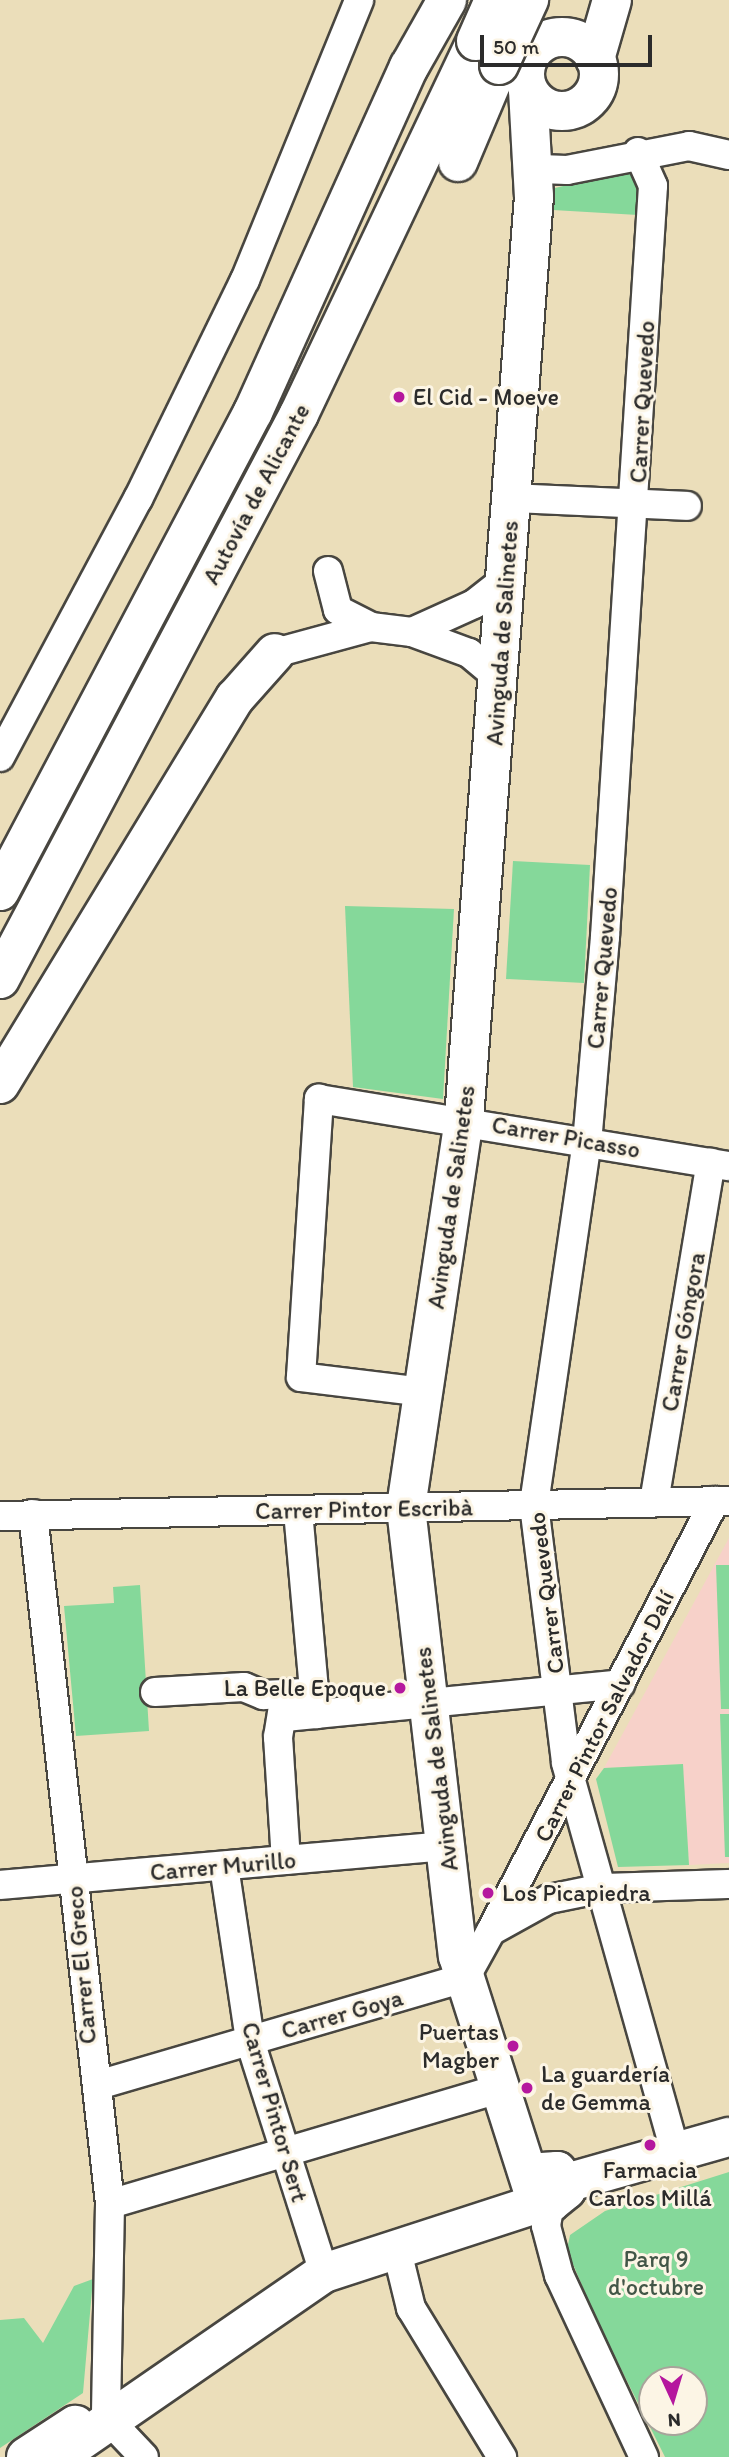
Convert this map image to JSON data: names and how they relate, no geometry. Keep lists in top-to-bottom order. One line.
{"streets":{"main road":["Autovía de Alicante","Avinguda de Salinetes"],"street":["Carrer Quevedo","Carrer Picasso","Carrer Góngora","Carrer Pintor Escribà","Carrer Pintor Salvador Dalí","Carrer Murillo","Carrer El Greco","Carrer Goya","Carrer Pintor Sert"]},"crossings":[["Carrer Quevedo","Carrer Picasso"],["Carrer Quevedo","Carrer Pintor Escribà"],["Carrer Quevedo","Carrer Pintor Salvador Dalí"],["Autovía de Alicante","Avinguda de Salinetes"],["Avinguda de Salinetes","Carrer Picasso"],["Avinguda de Salinetes","Carrer Pintor Escribà"],["Avinguda de Salinetes","Carrer Pintor Salvador Dalí"],["Avinguda de Salinetes","Carrer Murillo"],["Avinguda de Salinetes","Carrer Goya"],["Carrer Picasso","Carrer Góngora"],["Carrer Góngora","Carrer Pintor Escribà"],["Carrer Pintor Escribà","Carrer Pintor Salvador Dalí"],["Carrer Pintor Escribà","Carrer El Greco"],["Carrer Pintor Salvador Dalí","Carrer Goya"],["Carrer Murillo","Carrer El Greco"],["Carrer Murillo","Carrer Pintor Sert"],["Carrer El Greco","Carrer Goya"],["Carrer Goya","Carrer Pintor Sert"]],"parks":["Parq 9 d'octubre"],"places":["El Cid - Moeve","La Belle Epoque","Los Picapiedra","Puertas Magber","La guardería de Gemma","Farmacia Carlos Millá"],"scale_bar":"50 m","north":"bottom"}
